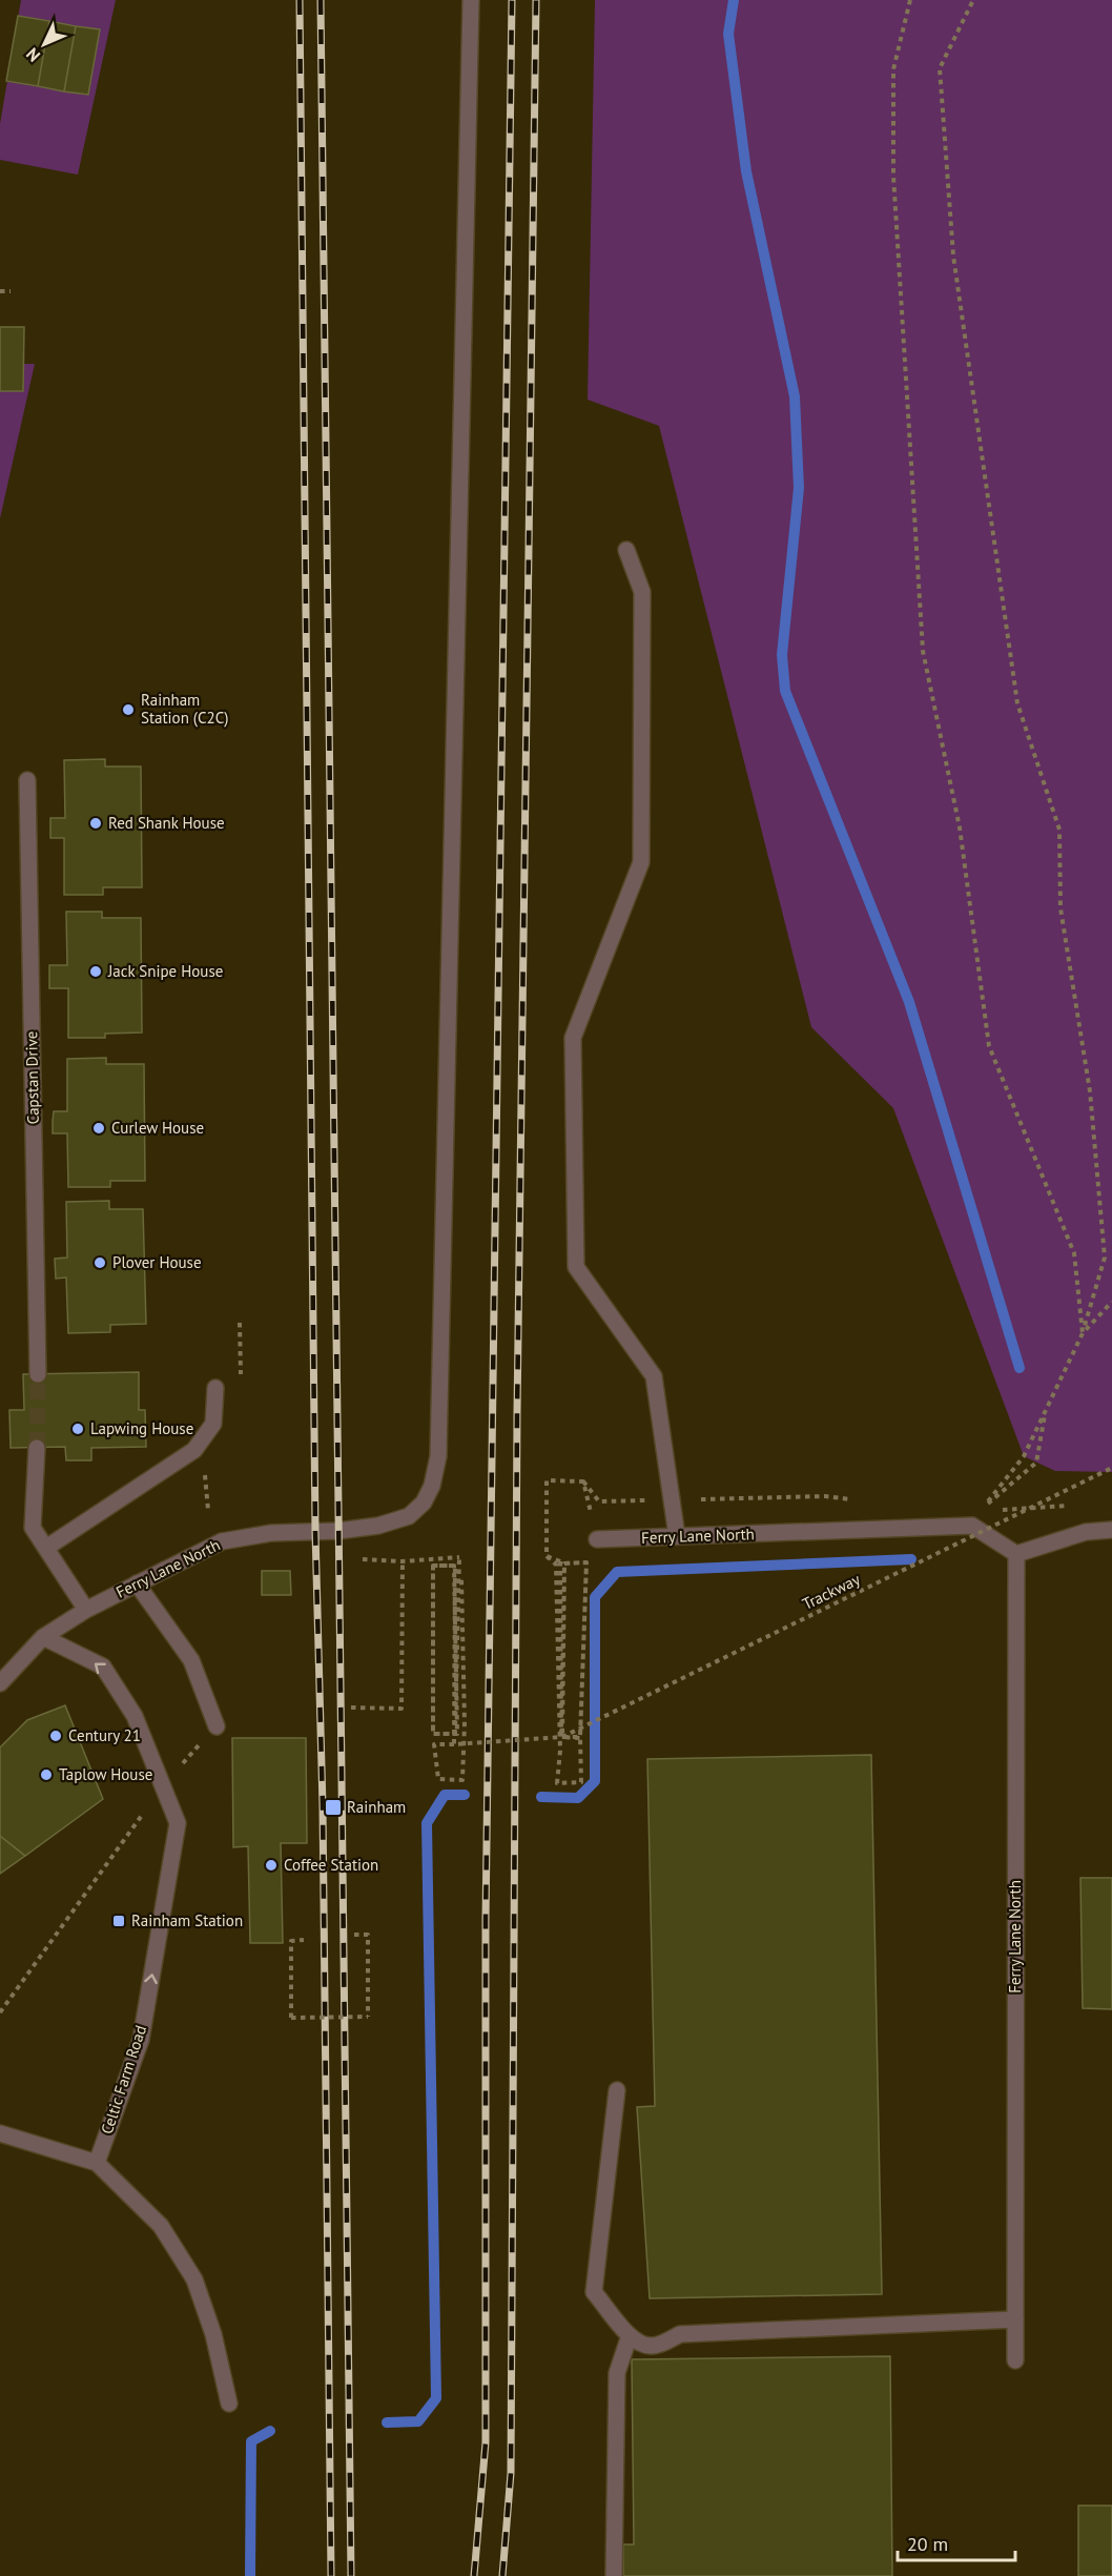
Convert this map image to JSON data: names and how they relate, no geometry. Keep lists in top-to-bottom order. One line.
{"streets":{"street":["Capstan Drive","Ferry Lane North","Celtic Farm Road"],"path":["Trackway"]},"crossings":[["Ferry Lane North","Celtic Farm Road"]],"one_way":["Celtic Farm Road"],"places":{"other":["Rainham Station (C2C)","Red Shank House","Jack Snipe House","Curlew House","Plover House","Lapwing House","Century 21","Taplow House","Coffee Station"],"transit":["Rainham","Rainham Station"]},"scale_bar":"20 m","north":"bottom left"}
